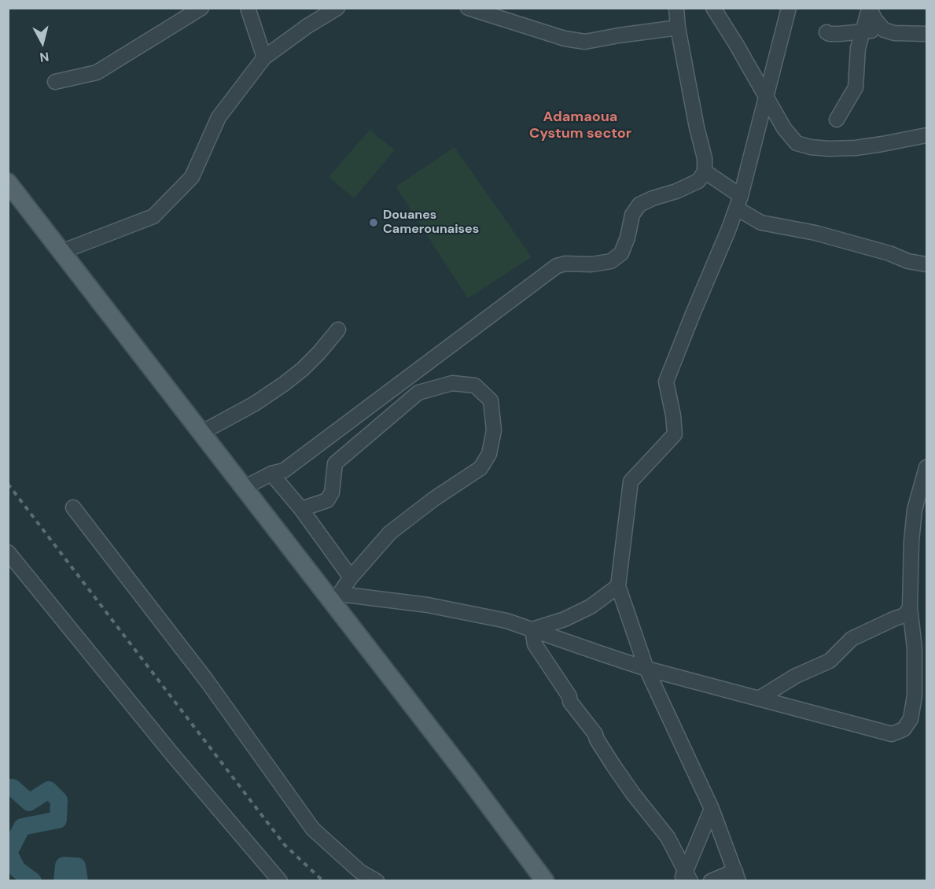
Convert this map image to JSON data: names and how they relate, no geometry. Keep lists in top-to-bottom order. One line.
{"districts":["Adamaoua Cystum sector"],"places":["Douanes Camerounaises"],"north":"bottom"}
